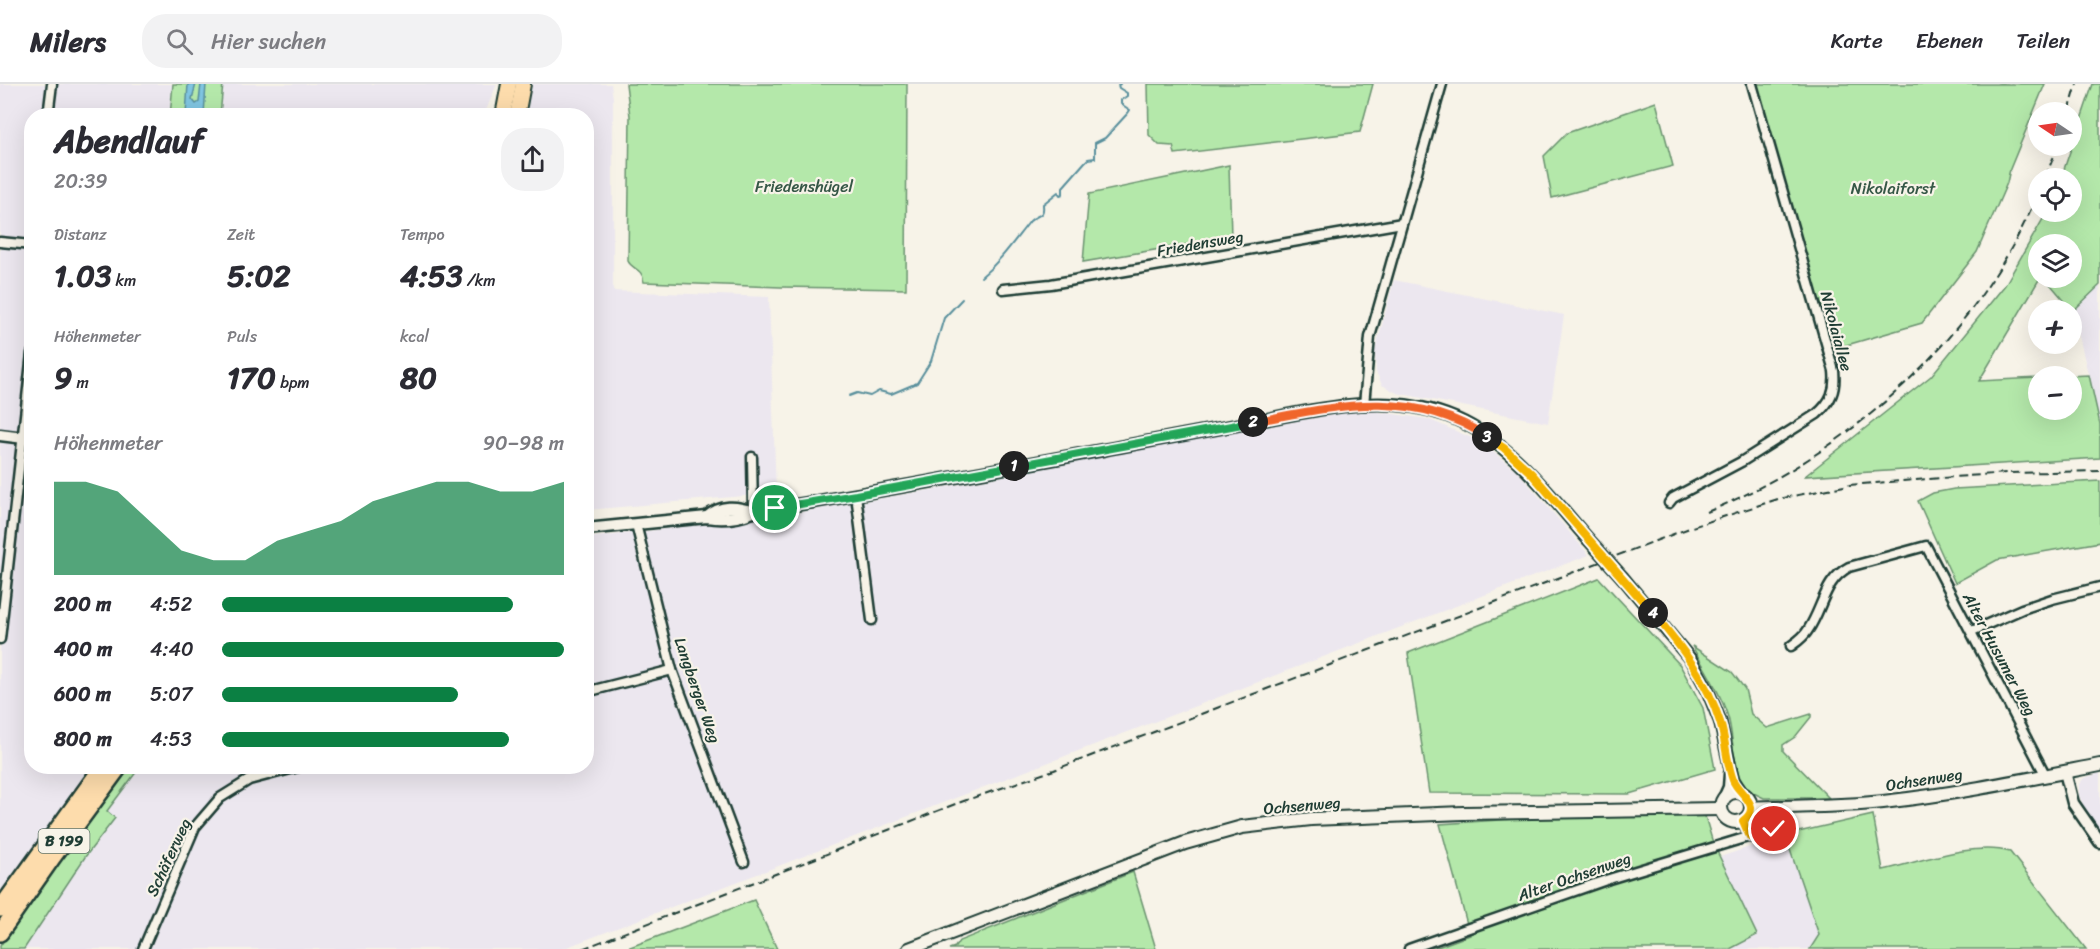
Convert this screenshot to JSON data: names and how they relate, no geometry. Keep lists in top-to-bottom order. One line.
{"streets":{"highway":["B 199"],"main road":["Ochsenweg"],"street":["Friedensweg","Nikolaiallee","Alter Husumer Weg","Langberger Weg","Schäferweg","Alter Ochsenweg"]},"crossings":[["Alter Husumer Weg","Ochsenweg"]],"parks":["Friedenshügel","Nikolaiforst"],"north":"left","page":{"header":"Milers","search":"Hier suchen","nav":["Karte","Ebenen","Teilen"],"map_buttons":["+","−"],"heading":["Abendlauf","20:39"],"stats":[["Distanz","1.03 km"],["Zeit","5:02"],["Tempo","4:53 /km"],["Höhenmeter","9 m"],["Puls","170 bpm"],["kcal","80"]],"pins":["2","3","1","4"],"chart":["Höhenmeter","90–98 m"],"list":[{"name":"200 m","note":"4:52"},{"name":"400 m","note":"4:40"},{"name":"600 m","note":"5:07"},{"name":"800 m","note":"4:53"}]}}
